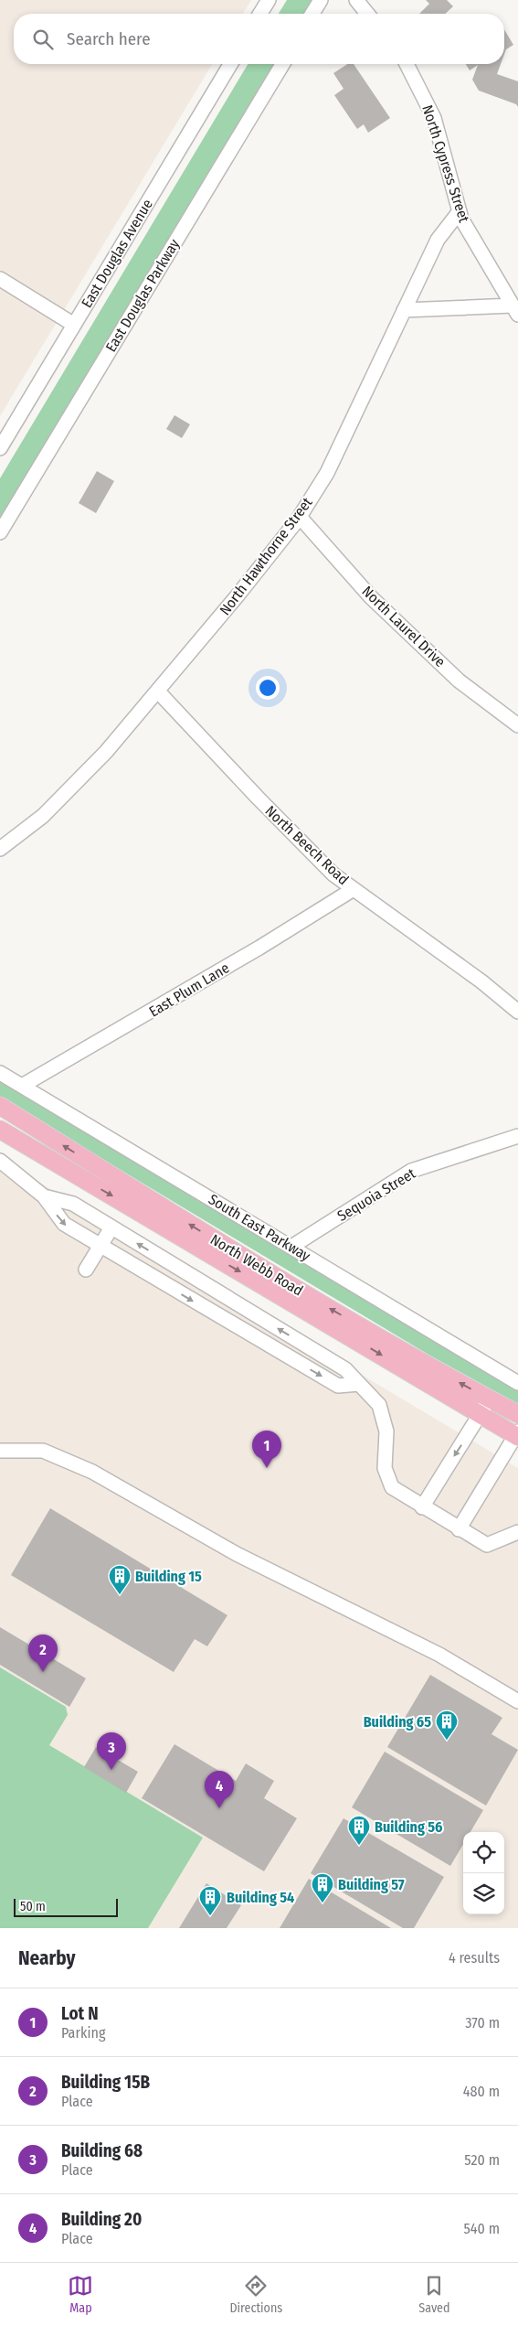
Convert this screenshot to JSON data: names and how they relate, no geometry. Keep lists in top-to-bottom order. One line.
{"streets":{"main road":["North Webb Road"],"street":["North Cypress Street","East Douglas Avenue","East Douglas Parkway","North Hawthorne Street","North Laurel Drive","North Beech Road","East Plum Lane","Sequoia Street","South East Parkway"]},"crossings":[["North Cypress Street","North Hawthorne Street"],["North Hawthorne Street","North Laurel Drive"],["North Hawthorne Street","North Beech Road"],["North Beech Road","East Plum Lane"],["East Plum Lane","South East Parkway"],["Sequoia Street","South East Parkway"]],"places":{"building":["Building 15","Building 65","Building 56","Building 57","Building 54"]},"scale_bar":"50 m","page":{"search":"Search here","pins":["1","2","3","4"],"scale":"50 m","heading":["Nearby","4 results"],"list":[{"mark":"1","name":"Lot N","note":"Parking","value":"370 m"},{"mark":"2","name":"Building 15B","note":"Place","value":"480 m"},{"mark":"3","name":"Building 68","note":"Place","value":"520 m"},{"mark":"4","name":"Building 20","note":"Place","value":"540 m"}],"nav":["Map","Directions","Saved"]}}
